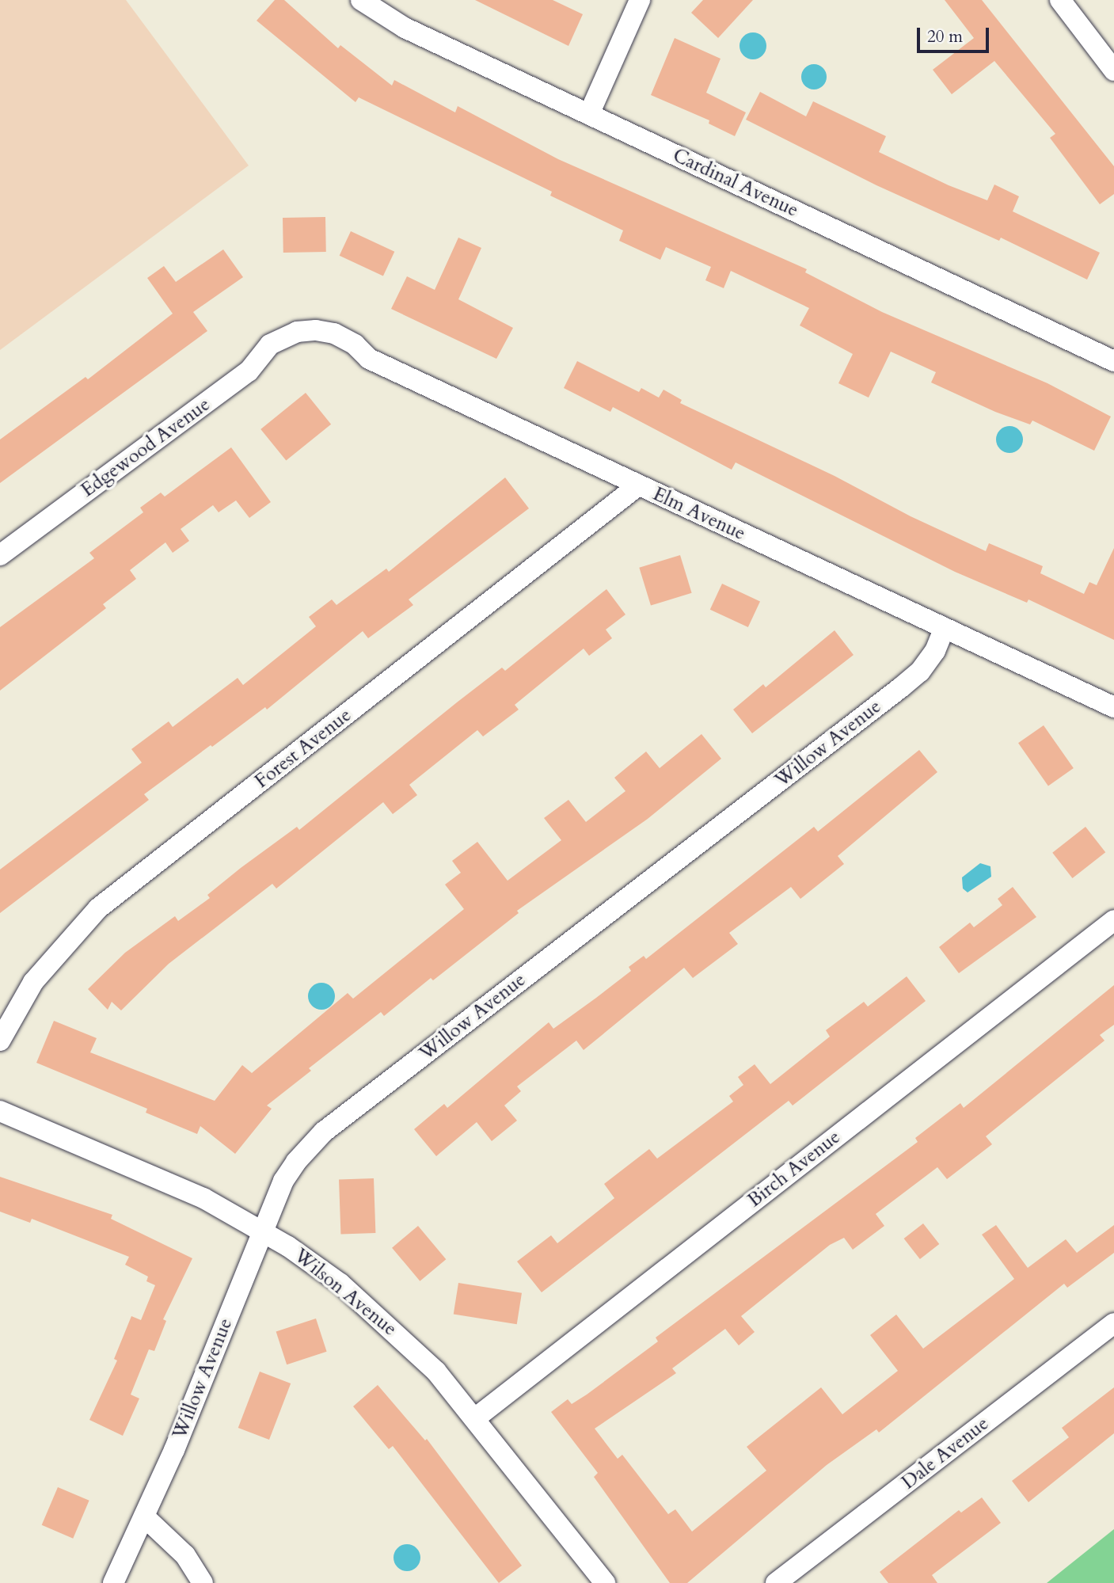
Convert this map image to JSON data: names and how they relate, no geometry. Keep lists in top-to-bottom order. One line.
{"streets":{"street":["Cardinal Avenue","Edgewood Avenue","Elm Avenue","Willow Avenue","Forest Avenue","Birch Avenue","Wilson Avenue","Dale Avenue"]},"crossings":[["Edgewood Avenue","Elm Avenue"],["Elm Avenue","Willow Avenue"],["Elm Avenue","Forest Avenue"],["Willow Avenue","Wilson Avenue"],["Birch Avenue","Wilson Avenue"]],"scale_bar":"20 m"}
